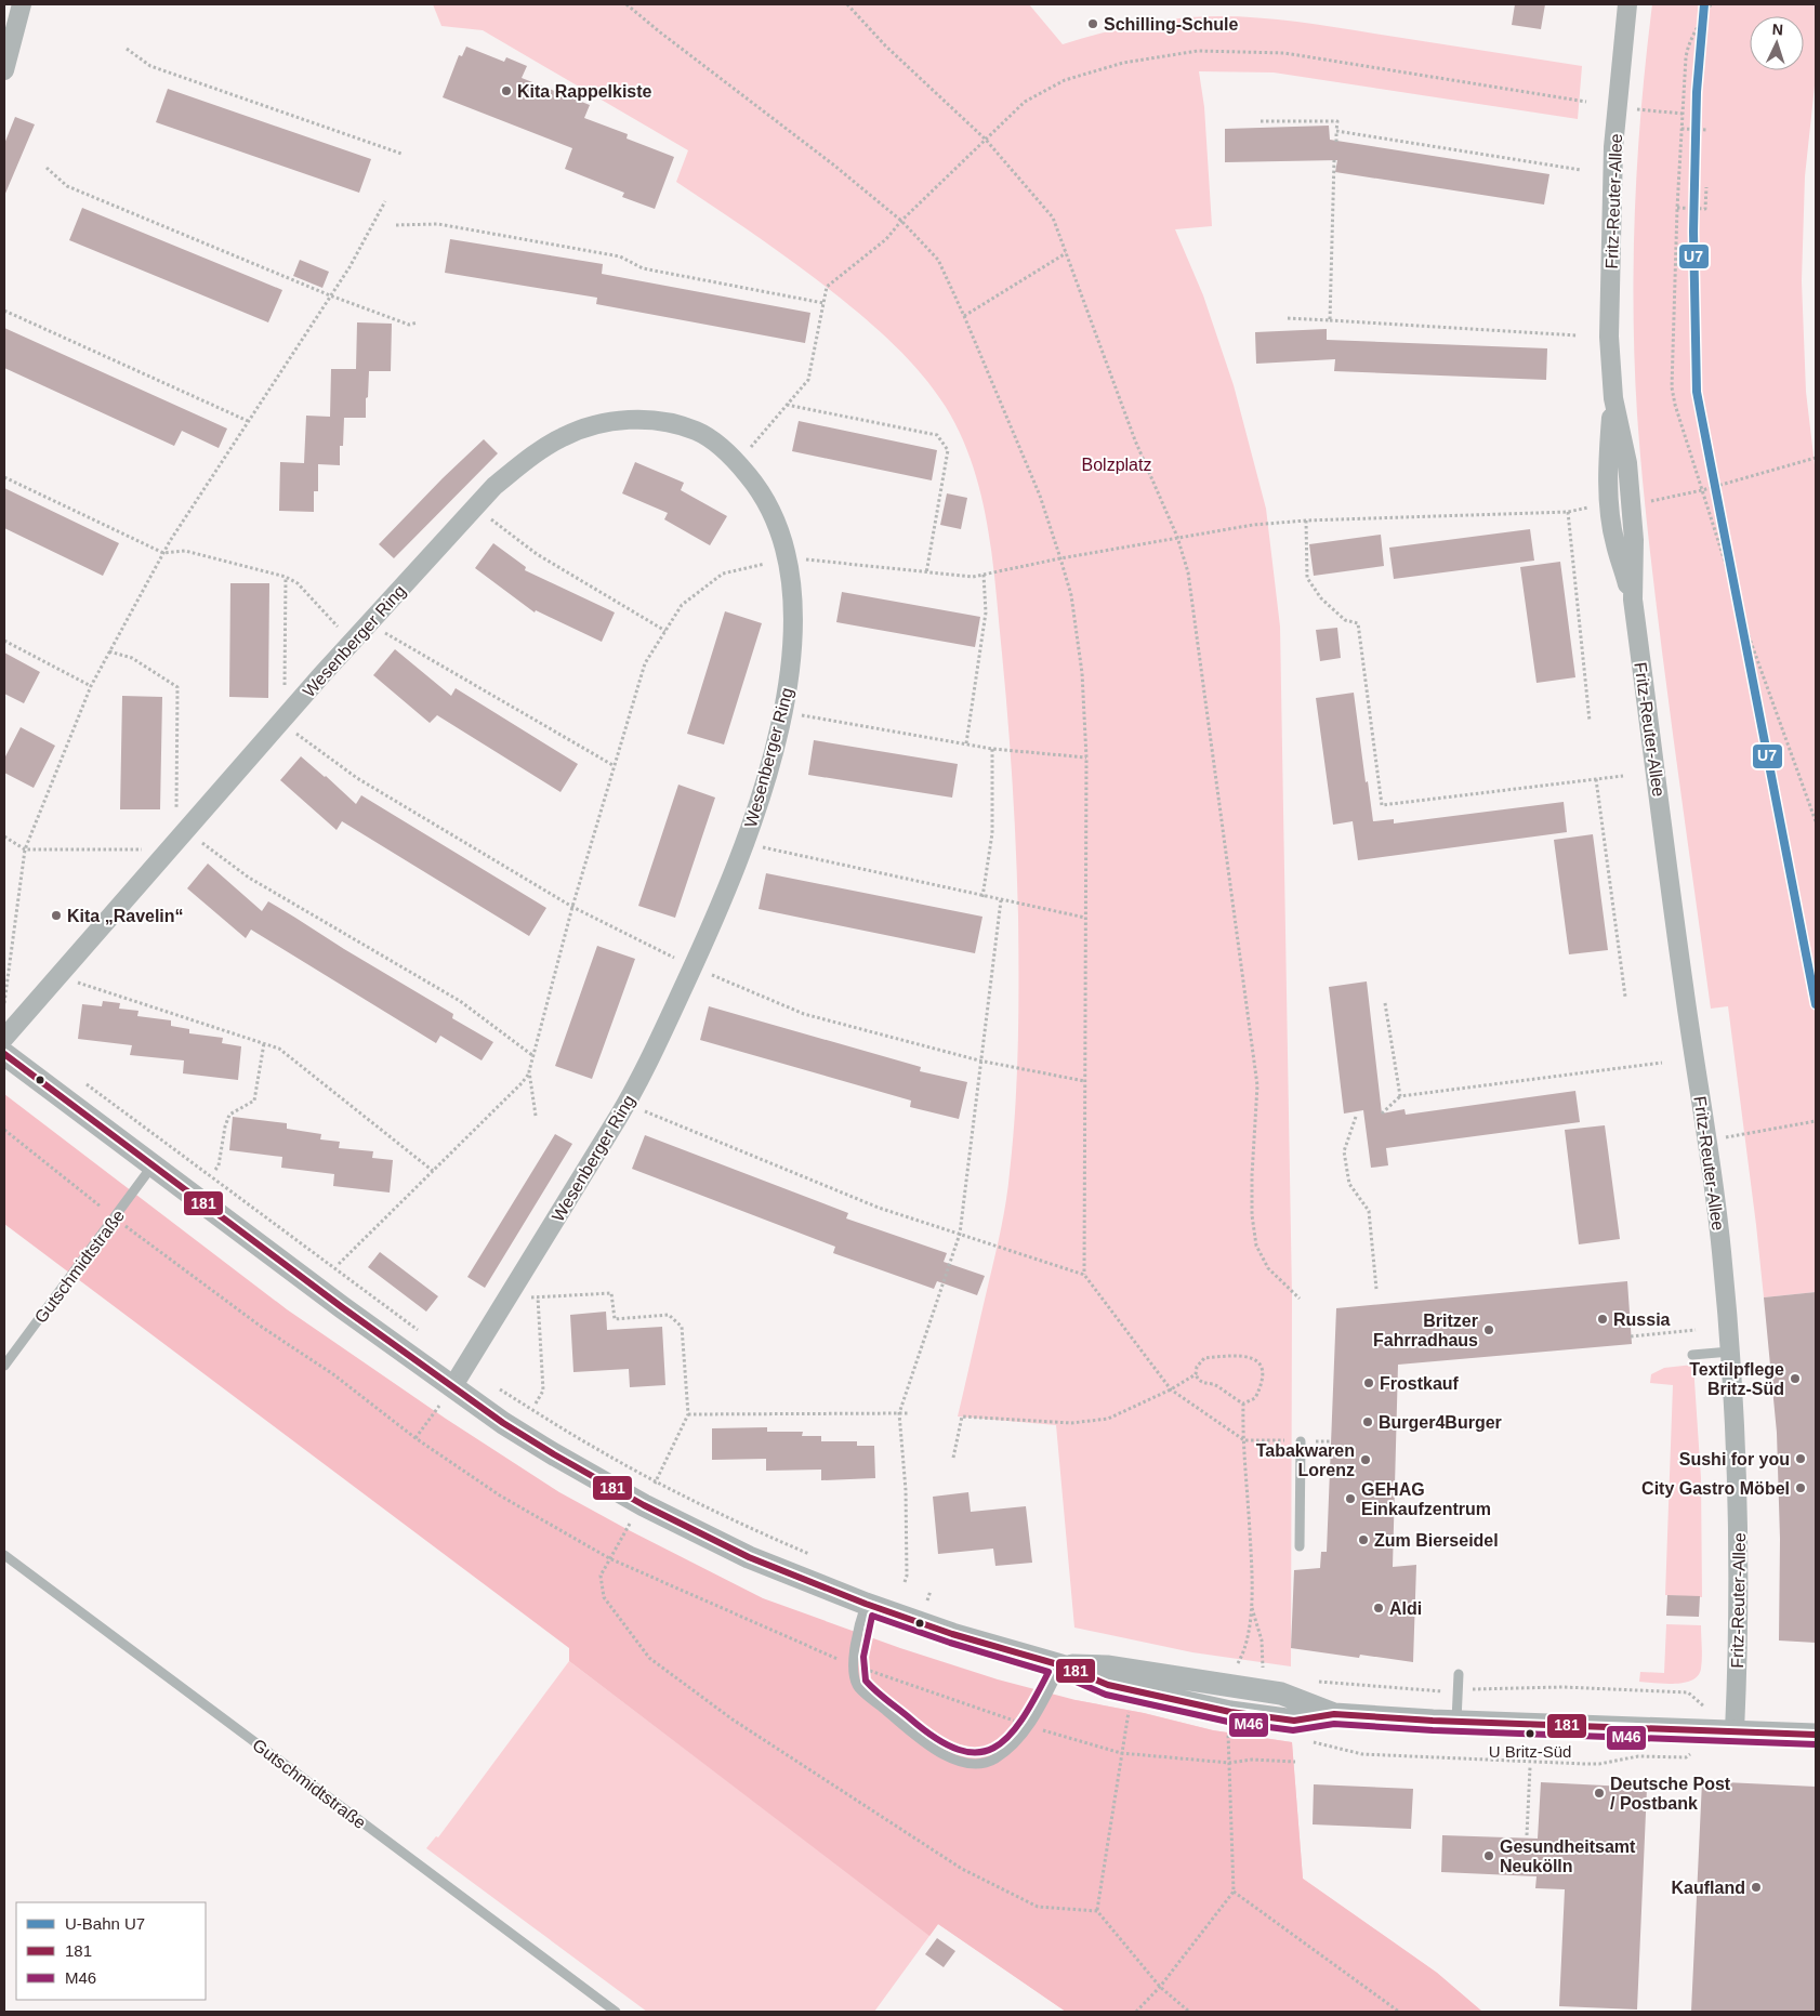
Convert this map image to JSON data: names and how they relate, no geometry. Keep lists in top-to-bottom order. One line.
{"streets":{"street":["Fritz-Reuter-Allee","Wesenberger Ring"],"lane":["Gutschmidtstraße"]},"parks":["Bolzplatz"],"places":["Schilling-Schule","Kita Rappelkiste","Kita „Ravelin“","Russia","Britzer Fahrradhaus","Textilpflege Britz-Süd","Frostkauf","Burger4Burger","Sushi for you","Tabakwaren Lorenz","City Gastro Möbel","GEHAG Einkaufzentrum","Zum Bierseidel","Aldi","U Britz-Süd","Deutsche Post / Postbank","Gesundheitsamt Neukölln","Kaufland"],"lines":["metro line U7","transit line 181","transit line M46"],"legend":["U-Bahn U7","181","M46"],"north":"top"}
